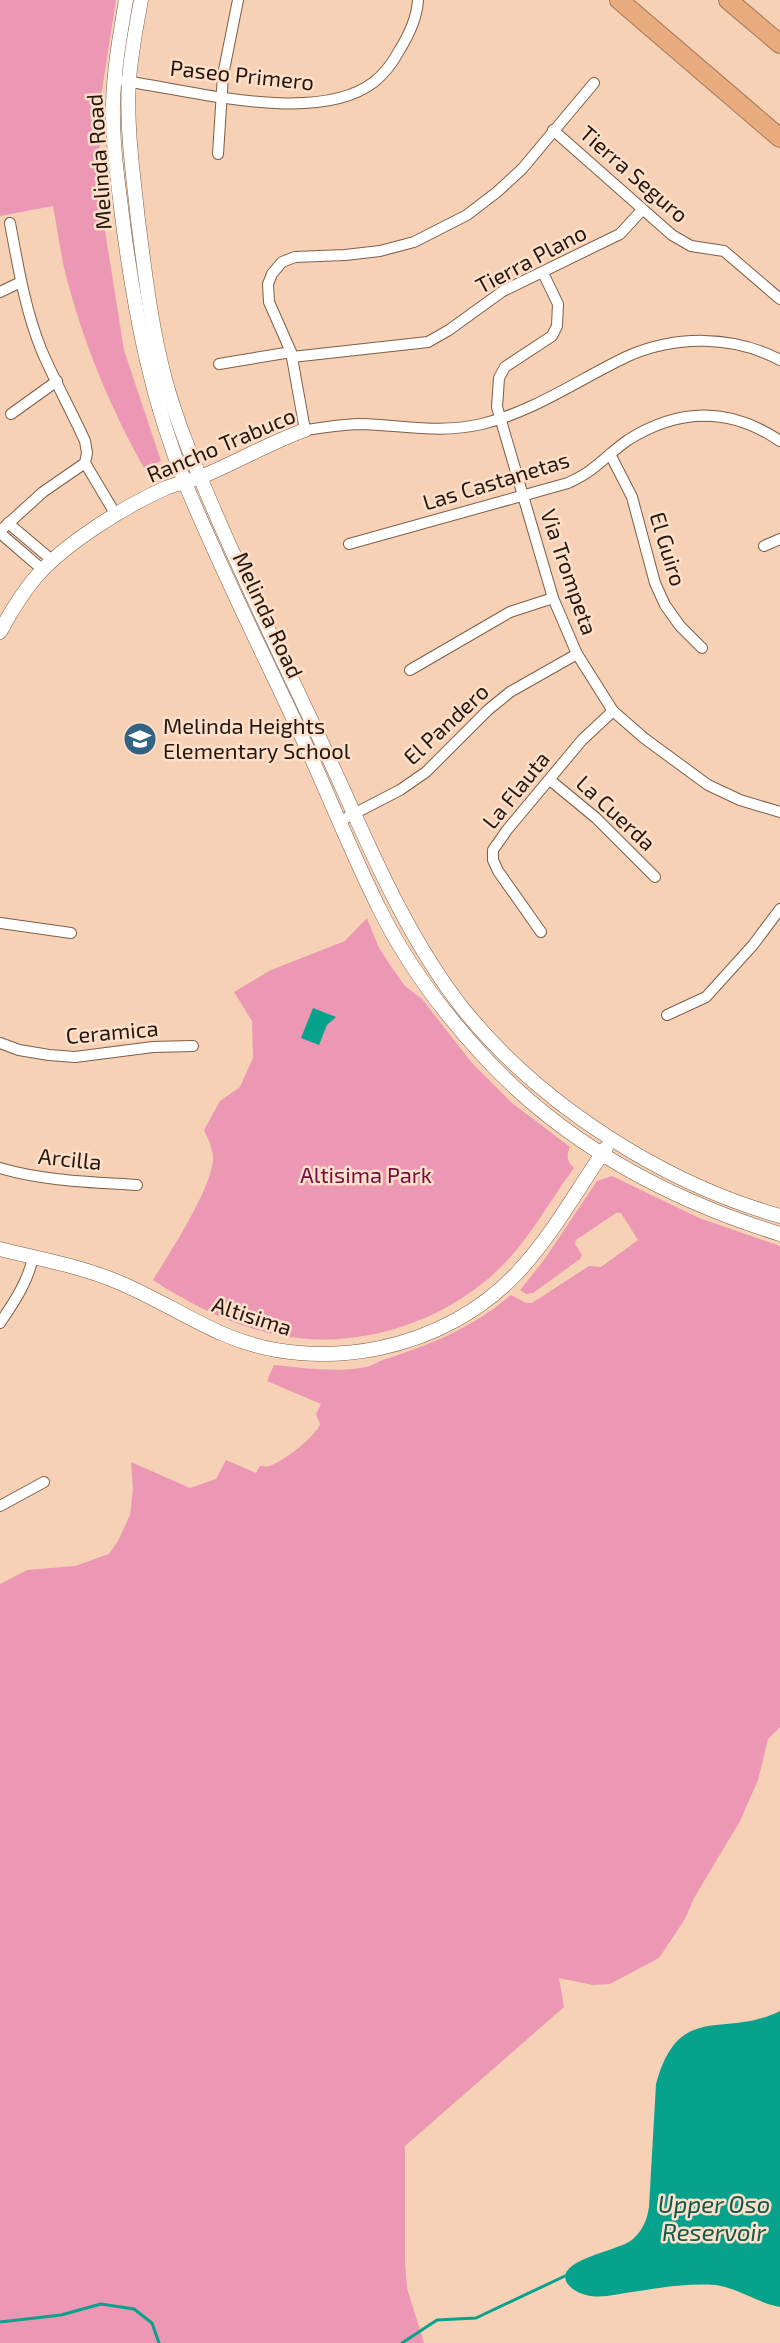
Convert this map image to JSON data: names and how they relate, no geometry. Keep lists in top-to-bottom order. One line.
{"streets":{"main road":["Melinda Road","Rancho Trabuco","Altisima"],"street":["Paseo Primero","Tierra Seguro","Tierra Plano","Las Castanetas","El Guiro","Via Trompeta","El Pandero","La Flauta","La Cuerda","Ceramica","Arcilla"]},"crossings":[["Paseo Primero","Melinda Road"],["Melinda Road","Rancho Trabuco"],["Melinda Road","El Pandero"],["Melinda Road","Altisima"],["Tierra Seguro","Tierra Plano"],["Tierra Plano","Via Trompeta"],["Rancho Trabuco","Via Trompeta"],["Las Castanetas","El Guiro"],["Las Castanetas","Via Trompeta"],["Via Trompeta","El Pandero"],["Via Trompeta","La Flauta"],["La Flauta","La Cuerda"]],"water":["Upper Oso Reservoir"],"parks":["Altisima Park"],"places":{"school or university":["Melinda Heights Elementary School"]}}
